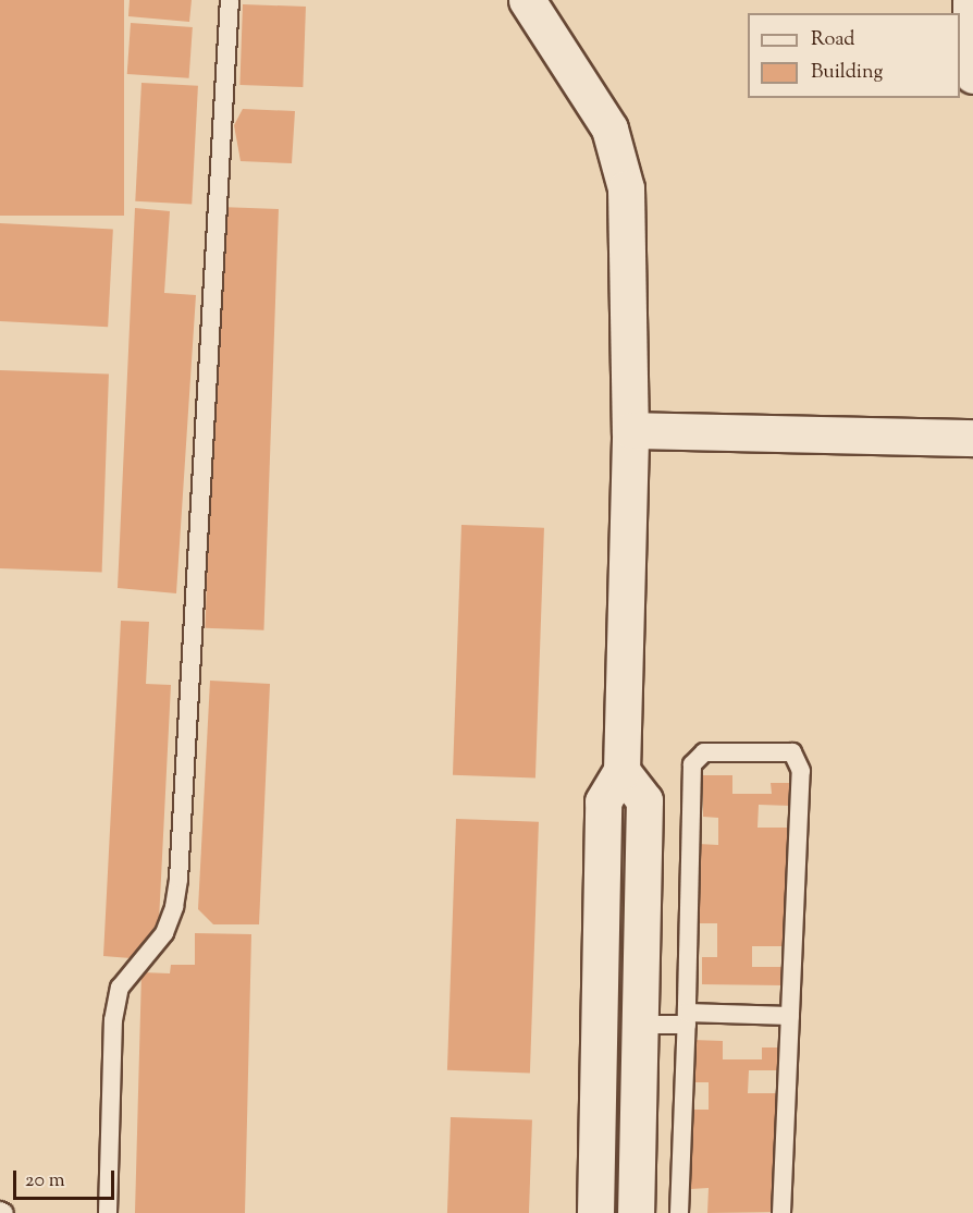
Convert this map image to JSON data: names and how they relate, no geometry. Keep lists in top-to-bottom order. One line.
{"legend":["Road","Building"],"scale_bar":"20 m"}
